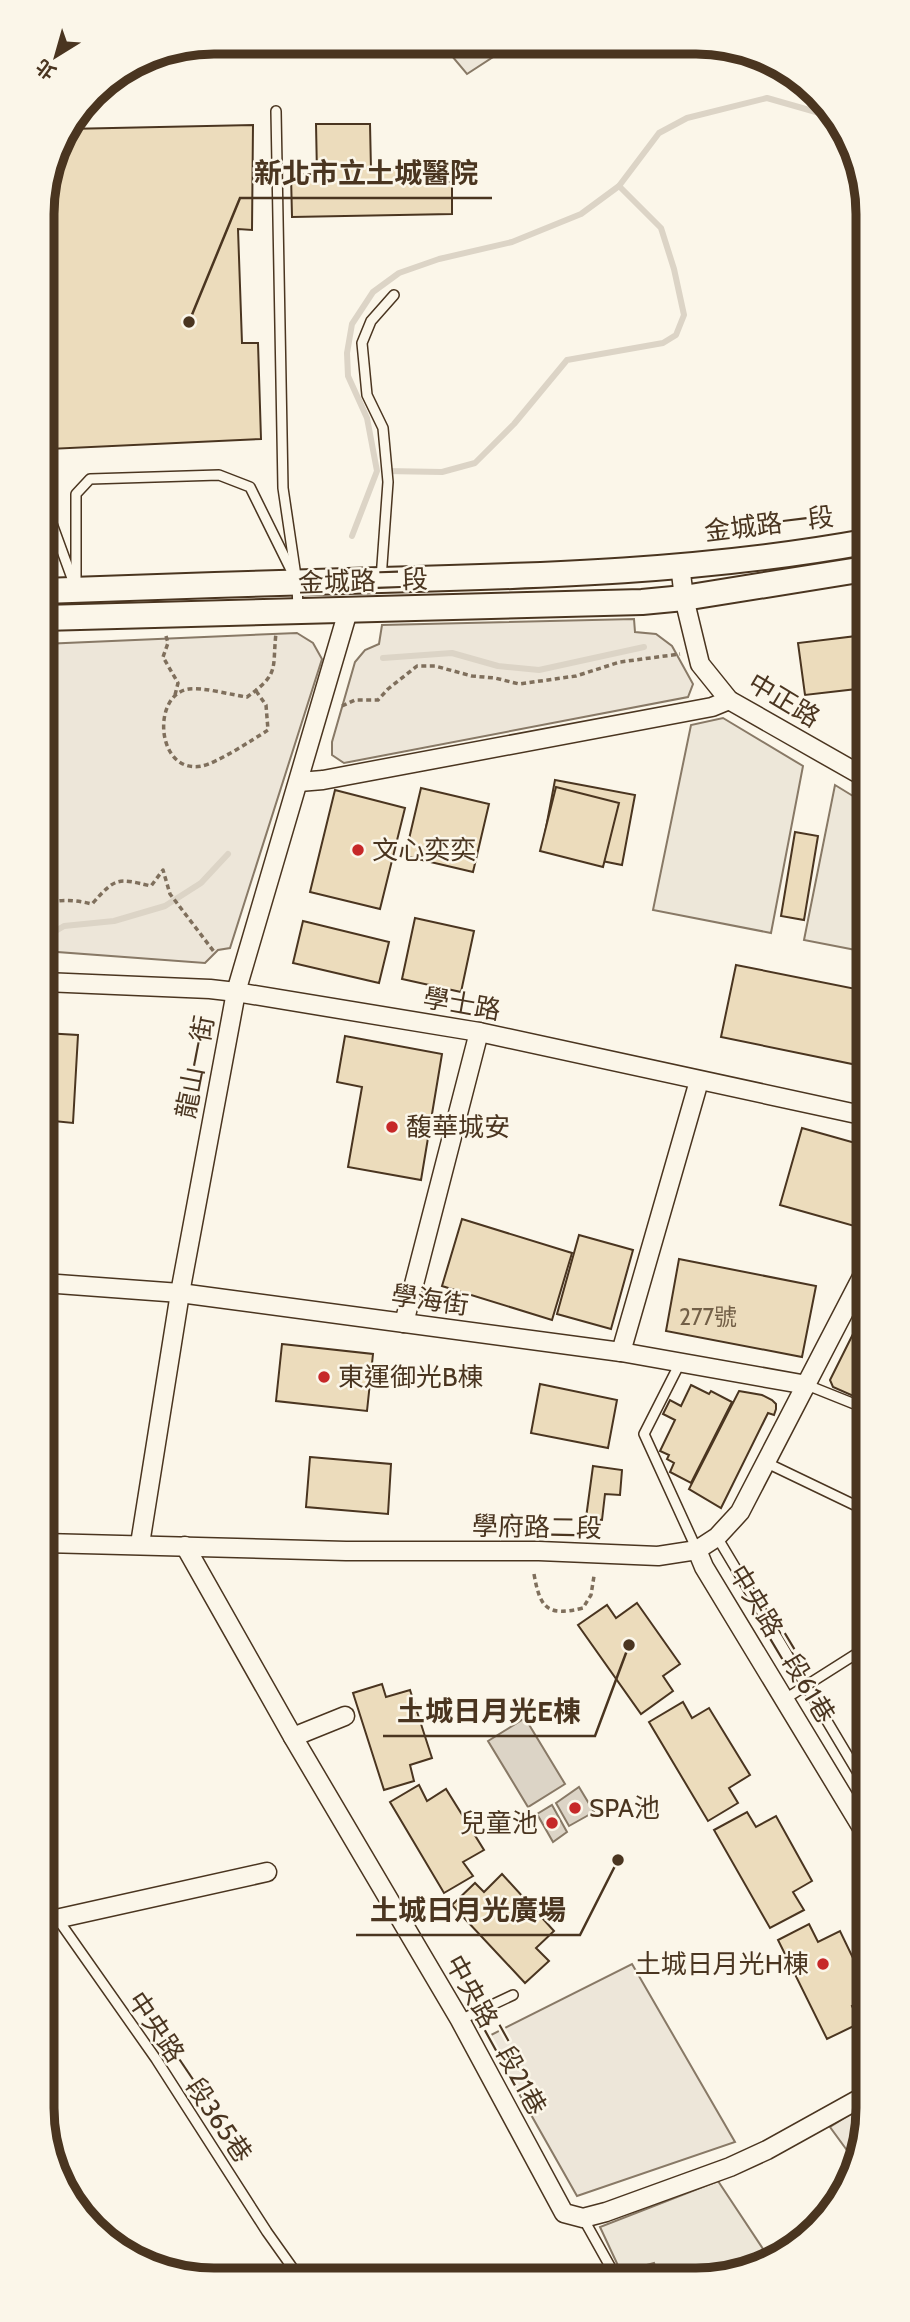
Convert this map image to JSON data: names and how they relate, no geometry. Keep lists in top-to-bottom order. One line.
{"streets":{"main road":["金城路一段","金城路二段"],"street":["中正路","學士路","龍山一街","學海街","學府路二段","中央路二段61巷","中央路二段21巷"],"lane":["中央路一段365巷"]},"crossings":[["金城路一段","金城路二段"],["金城路一段","中正路"],["金城路二段","中正路"],["金城路二段","龍山一街"],["學士路","龍山一街"],["龍山一街","學海街"],["龍山一街","學府路二段"],["學海街","學府路二段"],["學府路二段","中央路二段61巷"],["學府路二段","中央路二段21巷"]],"places":["新北市立土城醫院","文心奕奕","馥華城安","東運御光B棟","土城日月光E棟","SPA池","兒童池","土城日月光廣場","土城日月光H棟"],"house_numbers":["277號"],"north":"bottom left"}
